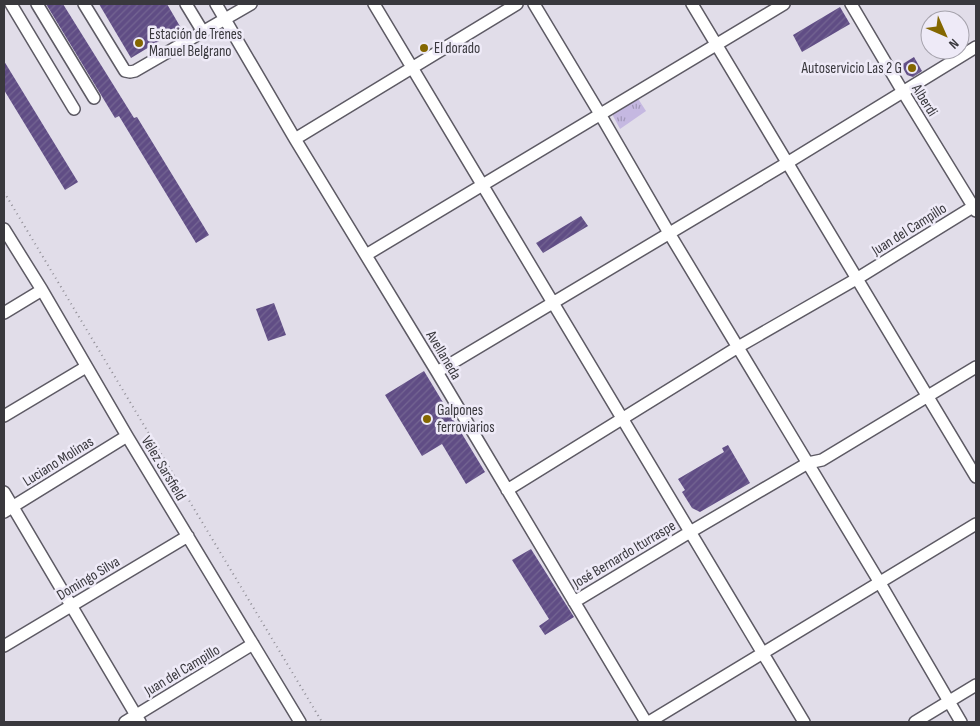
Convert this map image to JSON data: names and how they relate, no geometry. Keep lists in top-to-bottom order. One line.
{"streets":{"street":["Alberdi","Juan del Campillo","Avellaneda","Luciano Molinas","Vélez Sarsfield","José Bernardo Iturraspe","Domingo Silva"]},"crossings":[["Alberdi","Juan del Campillo"],["Juan del Campillo","Avellaneda"],["Juan del Campillo","Vélez Sarsfield"],["Avellaneda","José Bernardo Iturraspe"],["Luciano Molinas","Vélez Sarsfield"],["Vélez Sarsfield","Domingo Silva"]],"places":["Estación de Trenes Manuel Belgrano","El dorado","Autoservicio Las 2 G","Galpones ferroviarios"],"north":"bottom right"}
